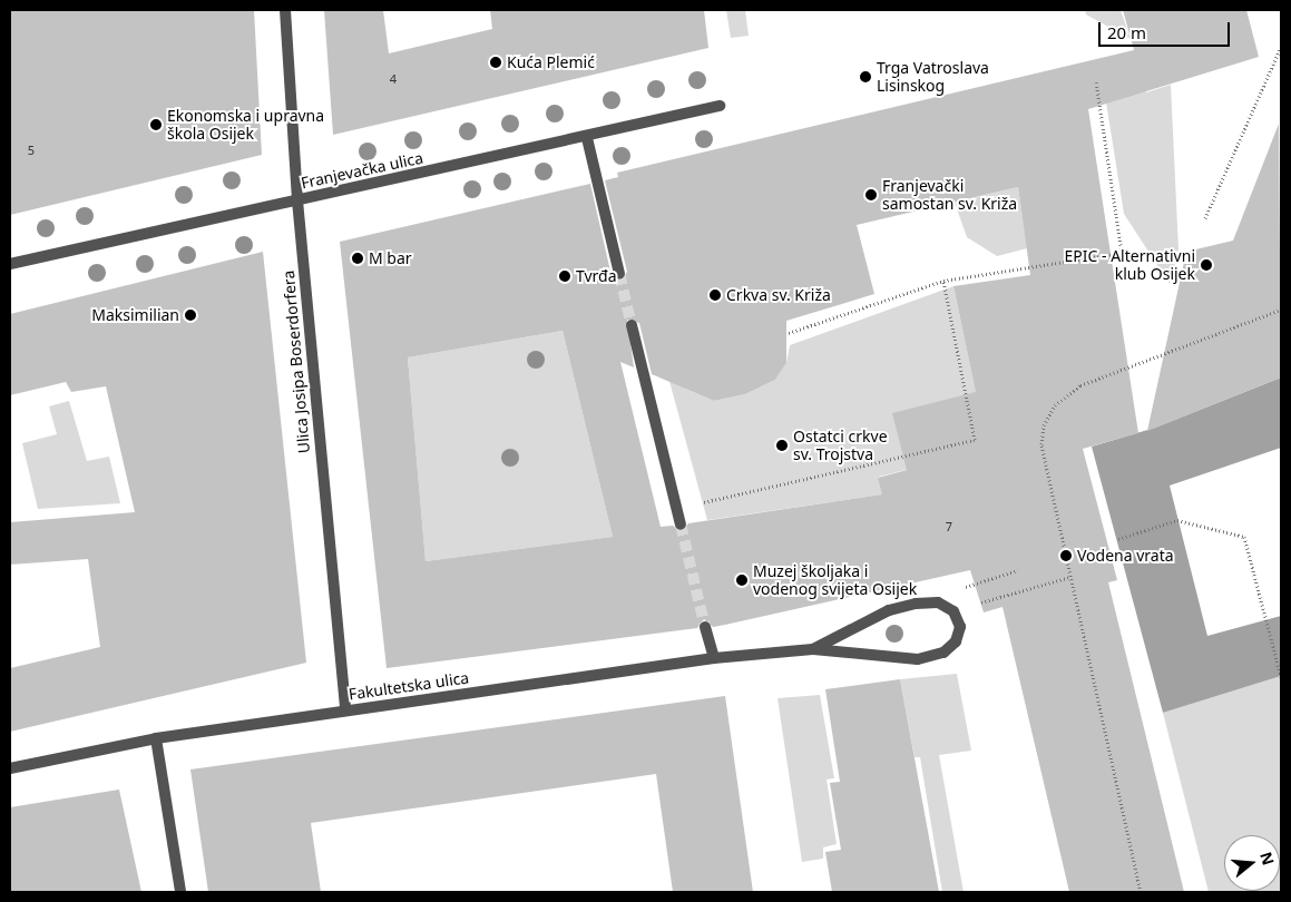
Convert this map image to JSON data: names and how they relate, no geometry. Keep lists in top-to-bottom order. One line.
{"streets":{"street":["Franjevačka ulica","Ulica Josipa Boserdorfera","Fakultetska ulica"]},"crossings":[["Franjevačka ulica","Ulica Josipa Boserdorfera"],["Ulica Josipa Boserdorfera","Fakultetska ulica"]],"places":["Kuća Plemić","Trga Vatroslava Lisinskog","Ekonomska i upravna škola Osijek","Franjevački samostan sv. Križa","M bar","EPIC - Alternativni klub Osijek","Tvrđa","Crkva sv. Križa","Maksimilian","Ostatci crkve sv. Trojstva","Vodena vrata","Muzej školjaka i vodenog svijeta Osijek"],"house_numbers":["4","5","7"],"scale_bar":"20 m","north":"right"}
